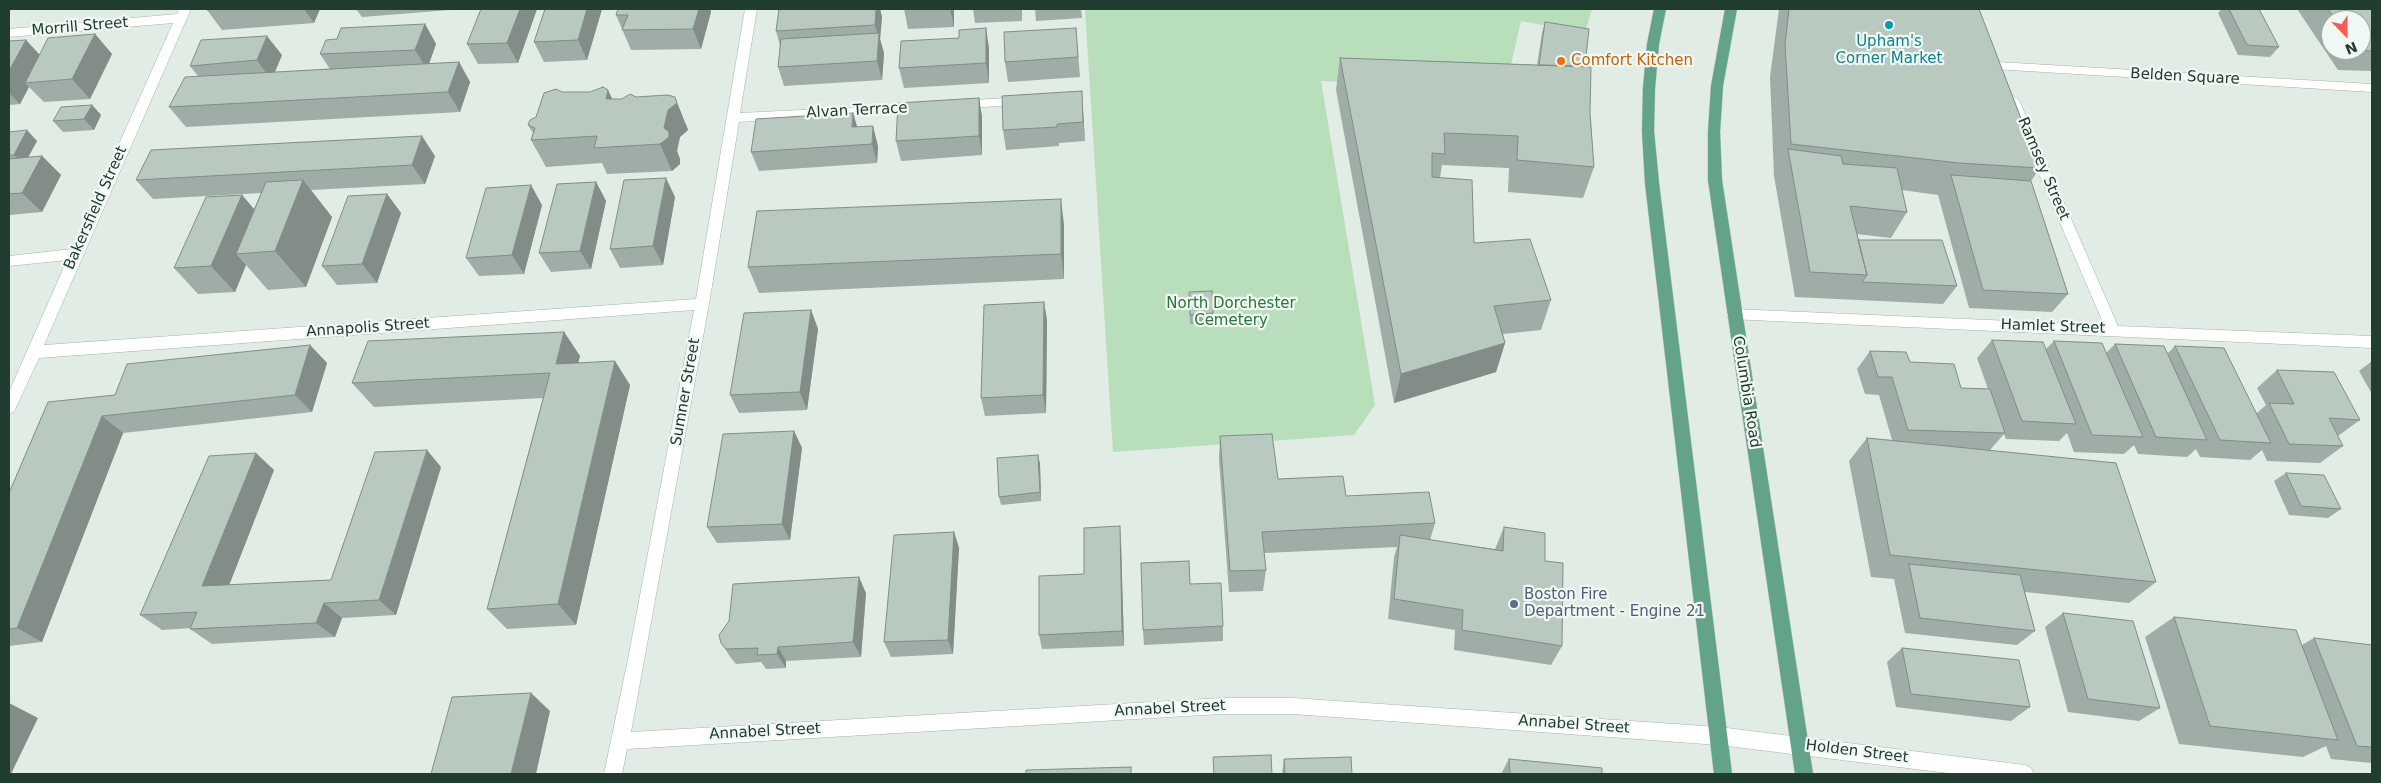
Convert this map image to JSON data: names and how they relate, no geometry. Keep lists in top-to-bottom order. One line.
{"streets":{"main road":["Columbia Road"],"street":["Morrill Street","Belden Square","Alvan Terrace","Ramsey Street","Bakersfield Street","Hamlet Street","Annapolis Street","Sumner Street","Annabel Street","Holden Street"]},"crossings":[["Morrill Street","Bakersfield Street"],["Belden Square","Ramsey Street"],["Alvan Terrace","Sumner Street"],["Ramsey Street","Hamlet Street"],["Bakersfield Street","Annapolis Street"],["Hamlet Street","Columbia Road"],["Annapolis Street","Sumner Street"],["Sumner Street","Annabel Street"],["Columbia Road","Holden Street"],["Annabel Street","Holden Street"]],"parks":["North Dorchester Cemetery"],"places":["Upham's Corner Market","Comfort Kitchen","Boston Fire Department - Engine 21"],"north":"bottom"}
